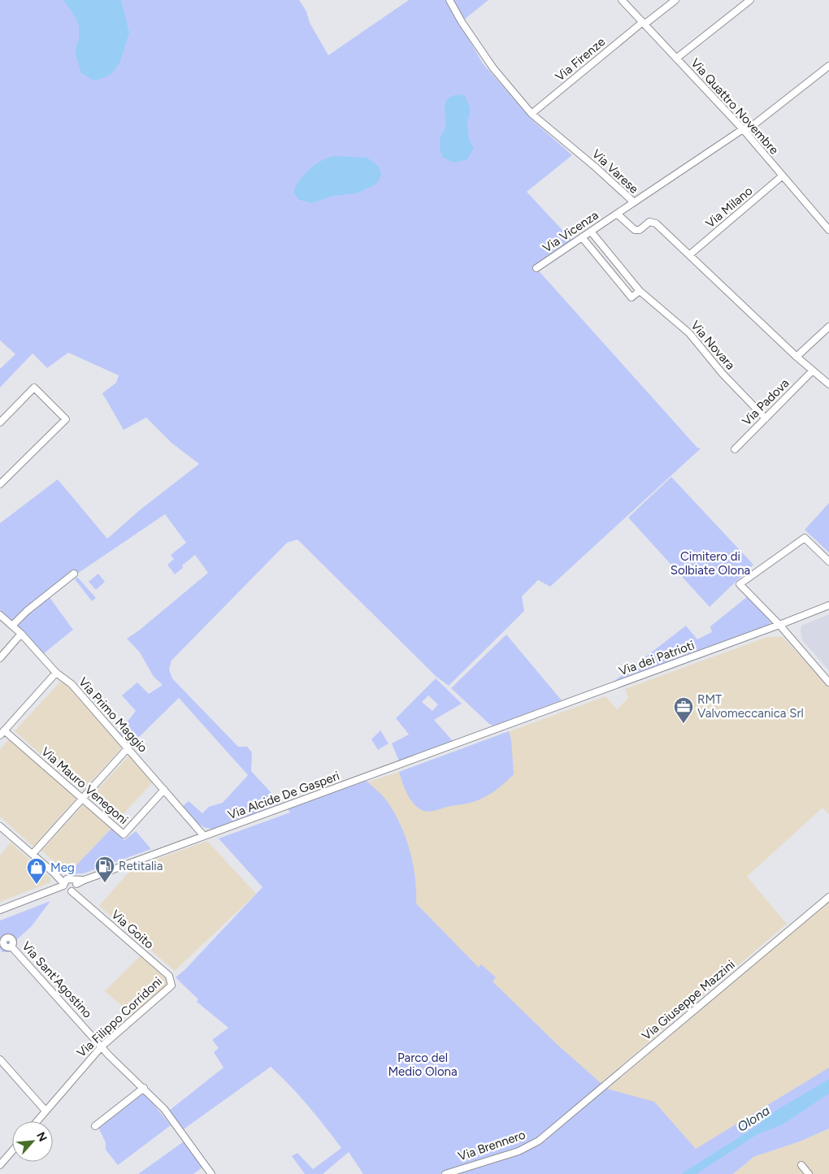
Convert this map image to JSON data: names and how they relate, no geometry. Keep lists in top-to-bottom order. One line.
{"streets":{"street":["Via Firenze","Via Quattro Novembre","Via Varese","Via Milano","Via Vicenza","Via Novara","Via Padova","Via dei Patrioti","Via Primo Maggio","Via Mauro Venegoni","Via Alcide De Gasperi","Via Goito","Via Sant'Agostino","Via Giuseppe Mazzini","Via Filippo Corridoni","Via Brennero"]},"crossings":[["Via Firenze","Via Quattro Novembre"],["Via Firenze","Via Varese"],["Via Quattro Novembre","Via Milano"],["Via Varese","Via Vicenza"],["Via Vicenza","Via Novara"],["Via Novara","Via Padova"],["Via dei Patrioti","Via Alcide De Gasperi"],["Via Primo Maggio","Via Mauro Venegoni"],["Via Primo Maggio","Via Alcide De Gasperi"],["Via Alcide De Gasperi","Via Goito"],["Via Goito","Via Filippo Corridoni"],["Via Sant'Agostino","Via Filippo Corridoni"],["Via Giuseppe Mazzini","Via Brennero"]],"water":["Olona"],"parks":["Cimitero di Solbiate Olona","Parco del Medio Olona"],"places":{"office":["RMT Valvomeccanica Srl"],"fuel station":["Retitalia"],"shop":["Meg"]},"north":"top right"}
